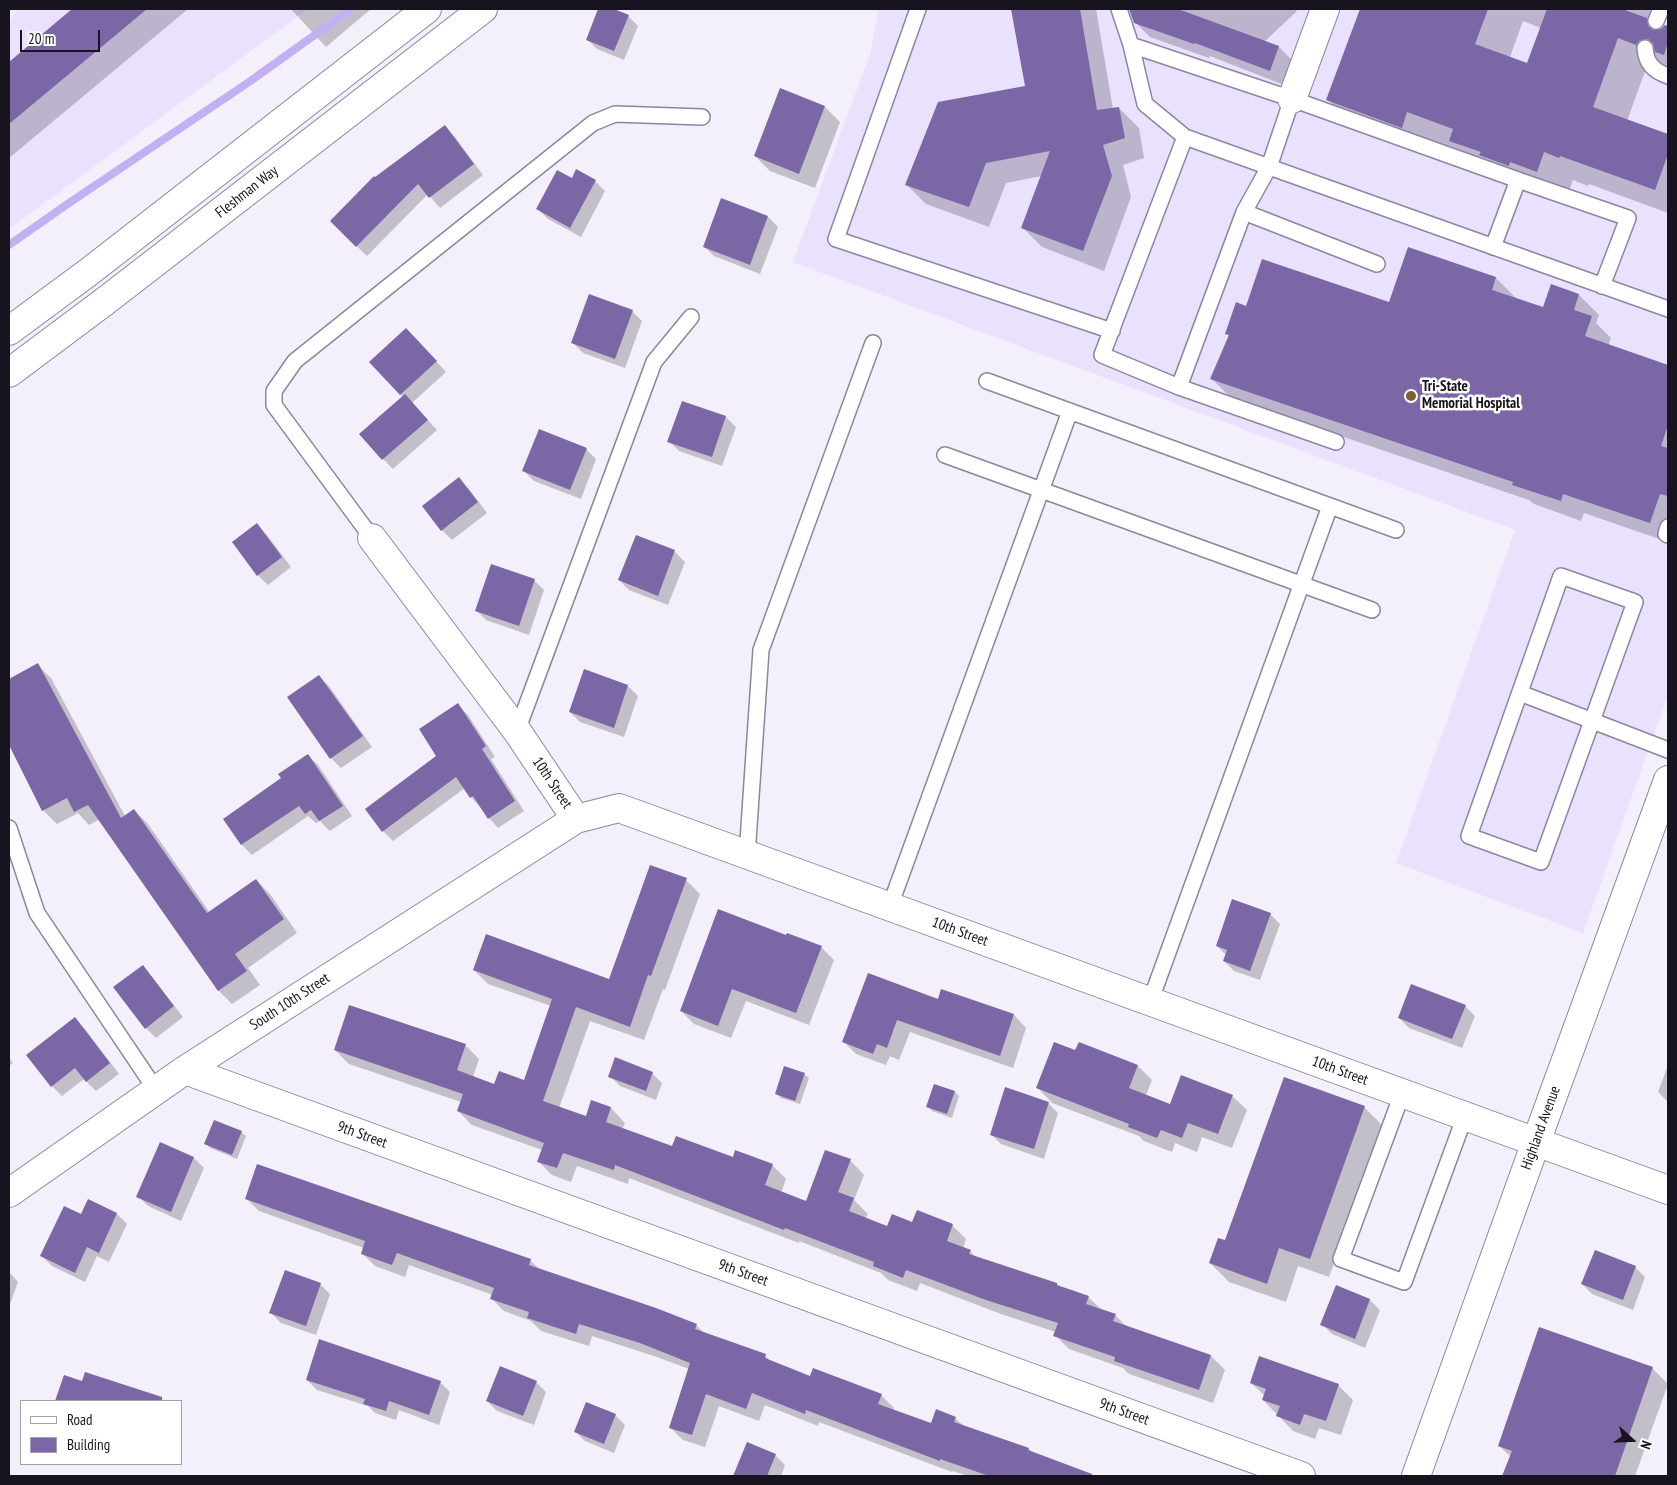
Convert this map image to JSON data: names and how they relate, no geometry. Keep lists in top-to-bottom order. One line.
{"streets":{"street":["Fleshman Way","10th Street","South 10th Street","Highland Avenue","9th Street"]},"crossings":[["10th Street","South 10th Street"],["10th Street","Highland Avenue"],["South 10th Street","9th Street"]],"places":["Tri-State Memorial Hospital"],"legend":["Road","Building"],"scale_bar":"20 m","north":"right"}
